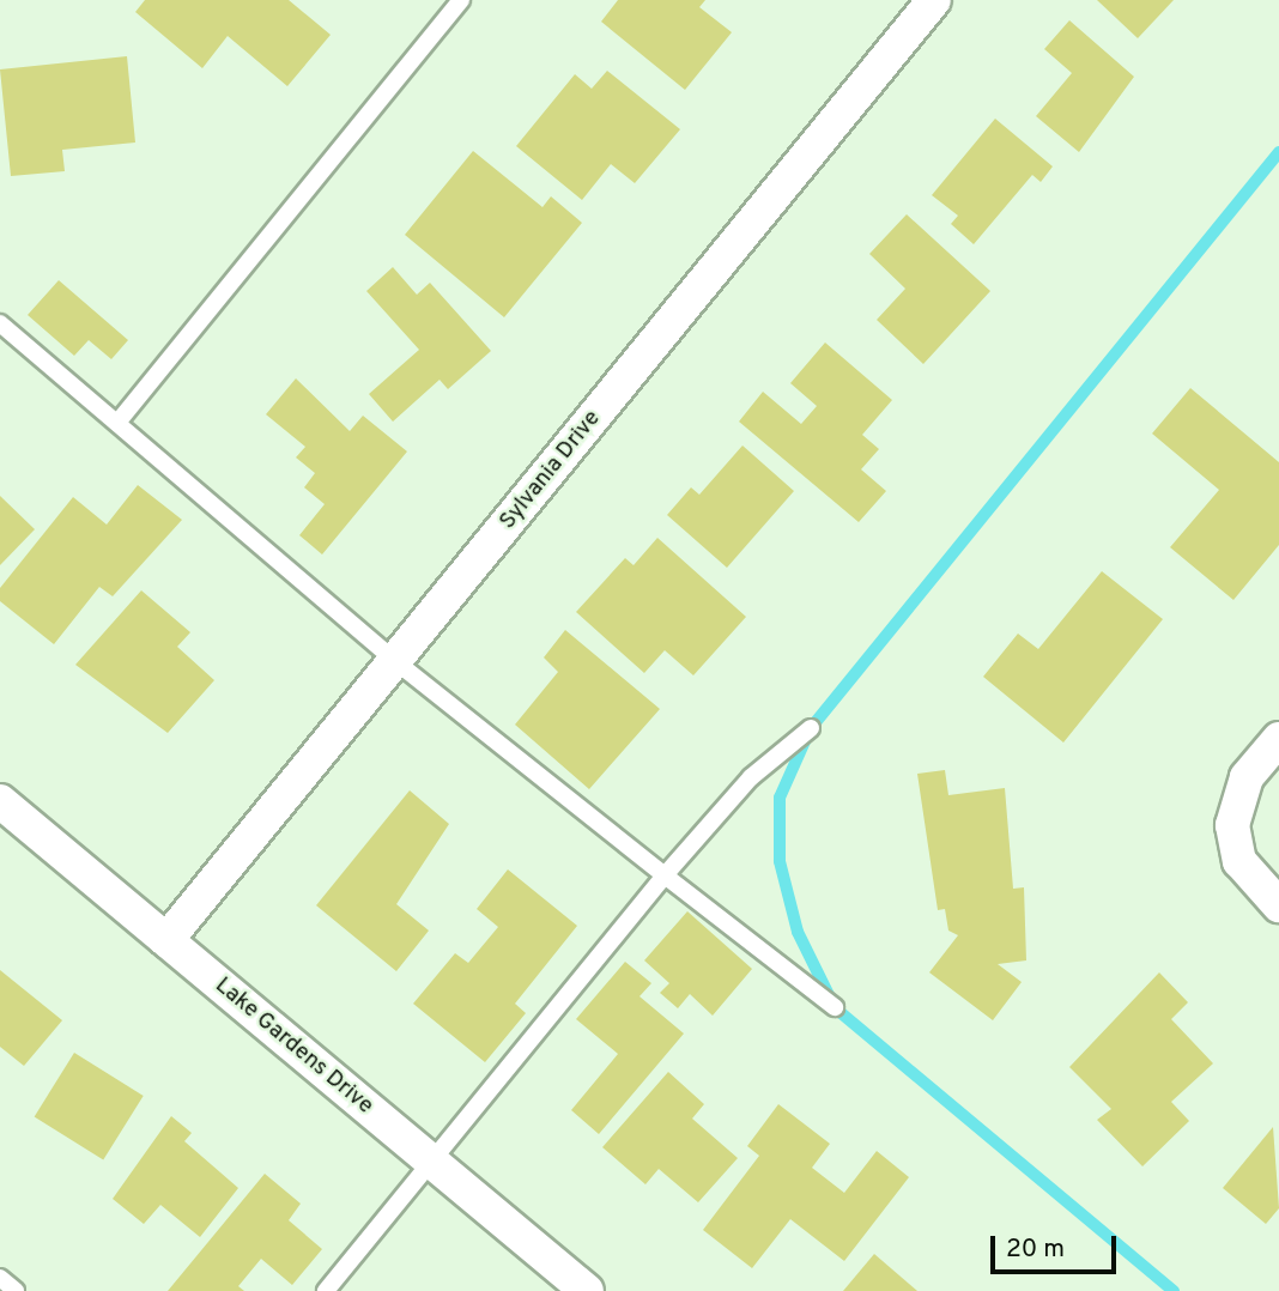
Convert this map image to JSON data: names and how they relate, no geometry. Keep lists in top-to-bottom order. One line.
{"streets":{"street":["Sylvania Drive","Lake Gardens Drive"]},"crossings":[["Sylvania Drive","Lake Gardens Drive"]],"scale_bar":"20 m"}
